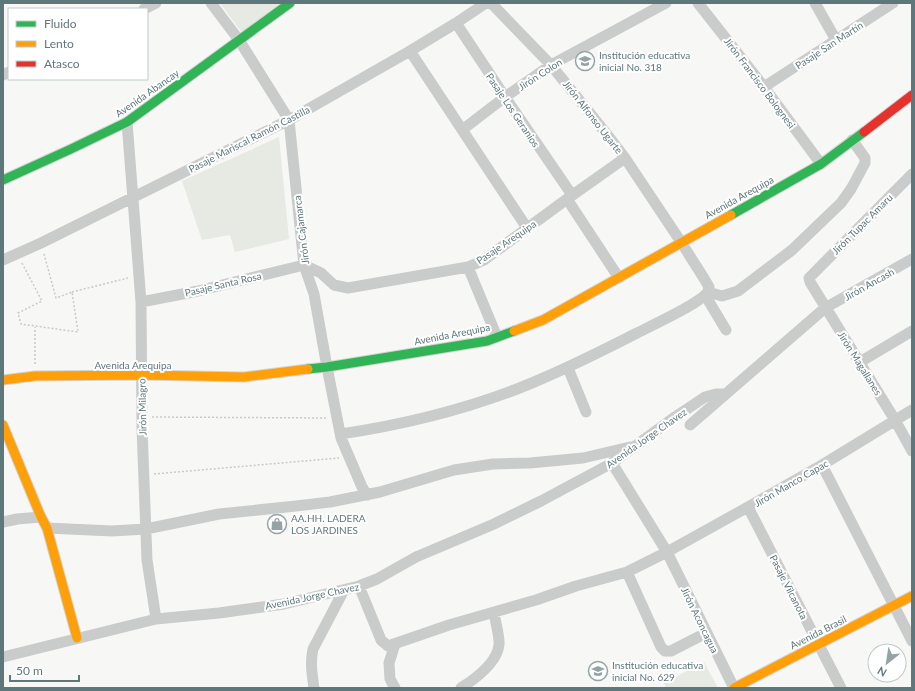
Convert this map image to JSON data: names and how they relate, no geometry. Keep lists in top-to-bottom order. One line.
{"streets":{"main road":["Avenida Abancay","Avenida Arequipa","Avenida Brasil"],"street":["Pasaje San Martín","Jirón Colon","Jirón Francisco Bolognesi","Pasaje Los Geranios","Jirón Alfonso Ugarte","Pasaje Mariscal Ramón Castilla","Jirón Tupac Amaru","Jirón Cajamarca","Pasaje Arequipa","Pasaje Santa Rosa","Jirón Ancash","Jirón Magallanes","Jirón Milagro","Avenida Jorge Chavez","Jirón Manco Capac","Pasaje Vilcanota","Jirón Aconcagua"]},"crossings":[["Pasaje San Martín","Jirón Francisco Bolognesi"],["Jirón Colon","Pasaje Los Geranios"],["Jirón Colon","Jirón Alfonso Ugarte"],["Jirón Francisco Bolognesi","Avenida Arequipa"],["Avenida Abancay","Jirón Cajamarca"],["Avenida Abancay","Jirón Milagro"],["Pasaje Los Geranios","Pasaje Mariscal Ramón Castilla"],["Pasaje Los Geranios","Avenida Arequipa"],["Pasaje Los Geranios","Pasaje Arequipa"],["Jirón Alfonso Ugarte","Avenida Arequipa"],["Jirón Alfonso Ugarte","Pasaje Arequipa"],["Pasaje Mariscal Ramón Castilla","Jirón Cajamarca"],["Pasaje Mariscal Ramón Castilla","Jirón Milagro"],["Avenida Arequipa","Jirón Cajamarca"],["Avenida Arequipa","Jirón Milagro"],["Jirón Tupac Amaru","Jirón Magallanes"],["Jirón Cajamarca","Pasaje Arequipa"],["Jirón Cajamarca","Pasaje Santa Rosa"],["Pasaje Arequipa","Pasaje Santa Rosa"],["Pasaje Santa Rosa","Jirón Milagro"],["Jirón Ancash","Jirón Magallanes"],["Jirón Ancash","Avenida Jorge Chavez"],["Jirón Magallanes","Jirón Manco Capac"],["Jirón Milagro","Avenida Jorge Chavez"],["Avenida Jorge Chavez","Jirón Aconcagua"],["Jirón Manco Capac","Pasaje Vilcanota"],["Jirón Manco Capac","Jirón Aconcagua"],["Pasaje Vilcanota","Avenida Brasil"],["Jirón Aconcagua","Avenida Brasil"]],"places":{"school or university":["Institución educativa inicial No. 318","Institución educativa inicial No. 629"],"shop":["AA.HH. LADERA LOS JARDINES"]},"legend":["Fluido","Lento","Atasco"],"scale_bar":"50 m","north":"bottom left"}
